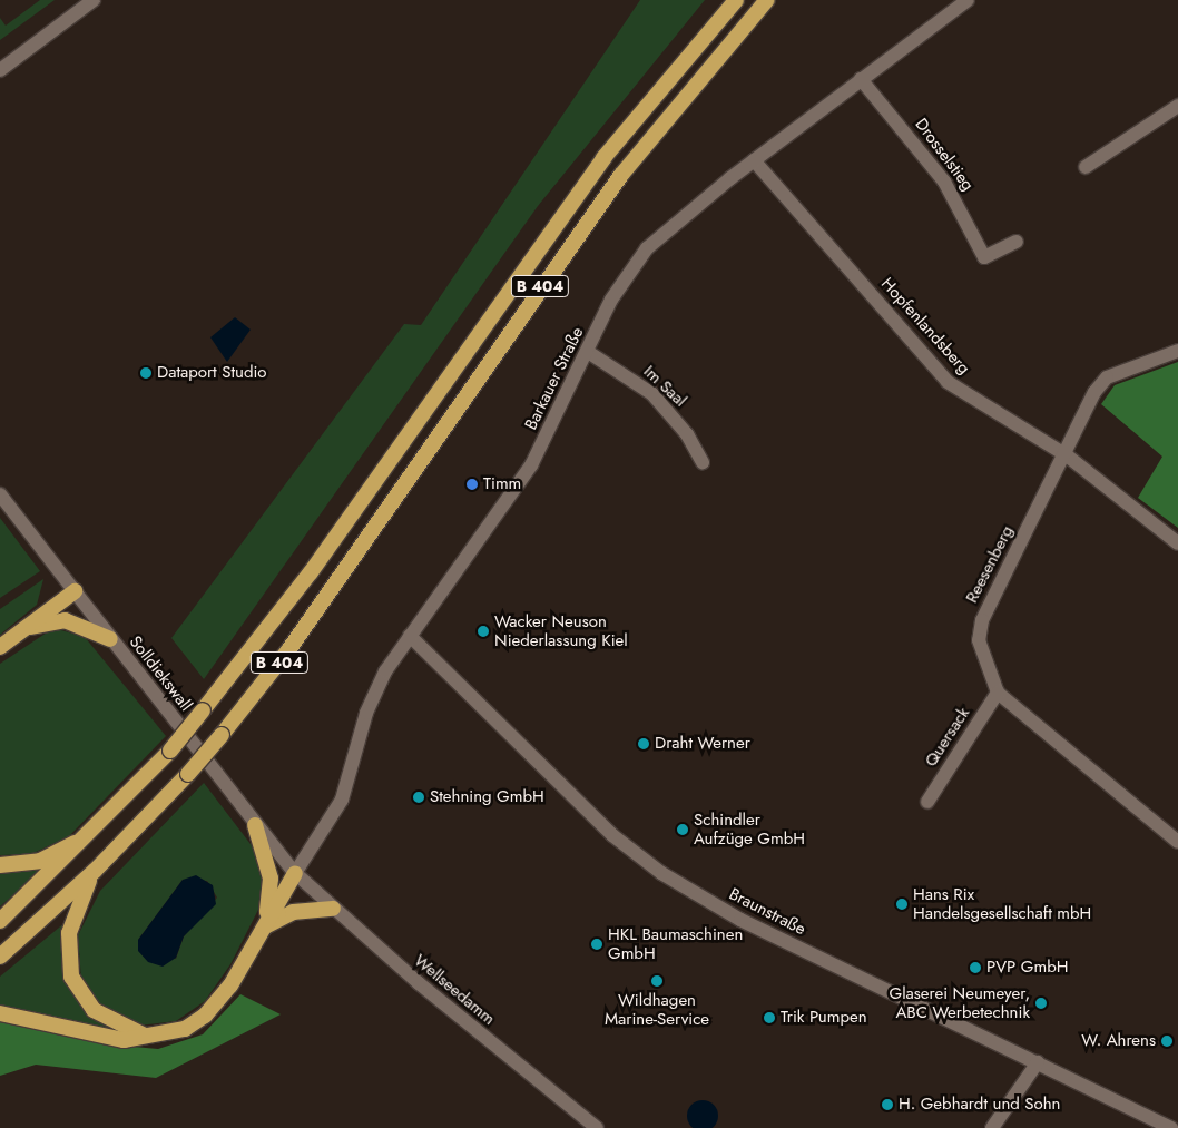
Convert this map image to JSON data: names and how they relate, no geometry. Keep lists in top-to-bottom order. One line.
{"streets":{"highway":["B 404"],"street":["Drosselstieg","Hopfenlandsberg","Barkauer Straße","Im Saal","Reesenberg","Solldiekswall","Quersack","Braunstraße","Wellseedamm"]},"crossings":[["Drosselstieg","Barkauer Straße"],["Hopfenlandsberg","Barkauer Straße"],["Hopfenlandsberg","Reesenberg"],["Barkauer Straße","Im Saal"],["Barkauer Straße","Solldiekswall"],["Barkauer Straße","Braunstraße"],["Barkauer Straße","Wellseedamm"],["Reesenberg","Quersack"],["Solldiekswall","Wellseedamm"]],"places":["Dataport Studio","Timm","Wacker Neuson Niederlassung Kiel","Draht Werner","Stehning GmbH","Schindler Aufzüge GmbH","Hans Rix Handelsgesellschaft mbH","HKL Baumaschinen GmbH","PVP GmbH","Wildhagen Marine-Service","Glaserei Neumeyer, ABC Werbetechnik","Trik Pumpen","W. Ahrens","H. Gebhardt und Sohn"]}
